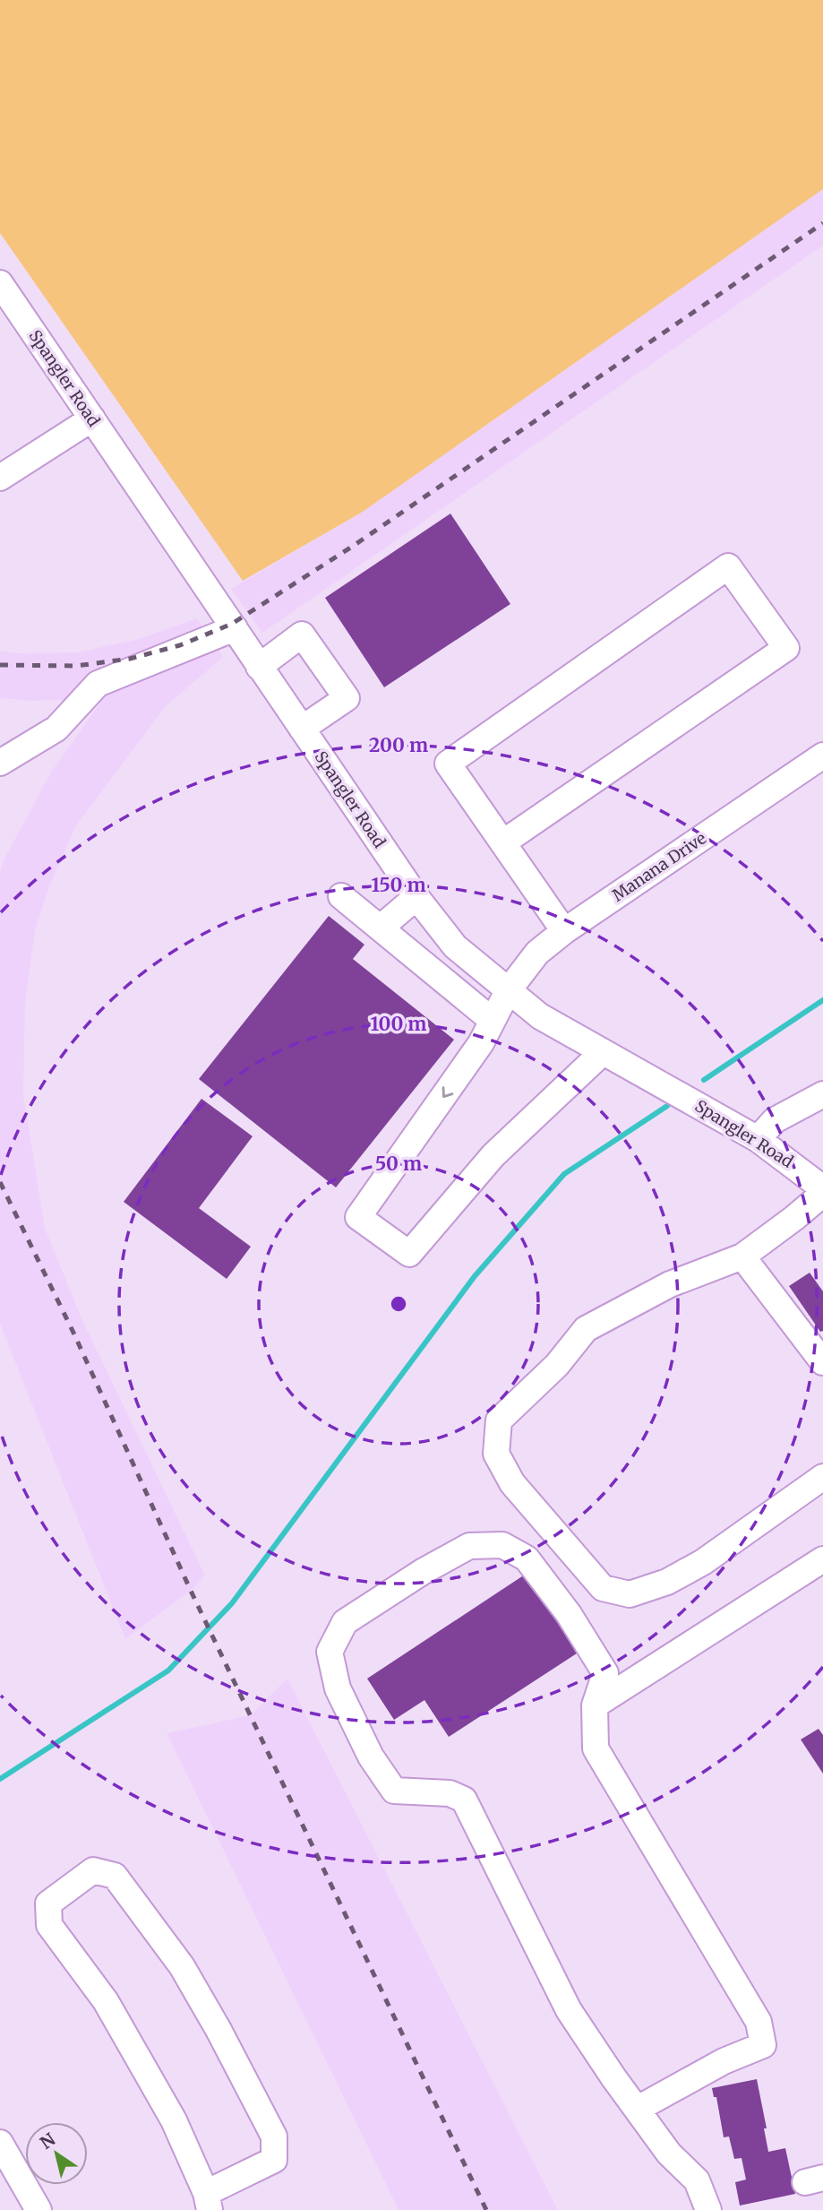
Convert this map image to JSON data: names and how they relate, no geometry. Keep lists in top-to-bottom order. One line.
{"streets":{"street":["Spangler Road","Manana Drive"]},"crossings":[["Spangler Road","Manana Drive"]],"north":"top left","rings":["200 m","150 m","100 m","50 m"]}
